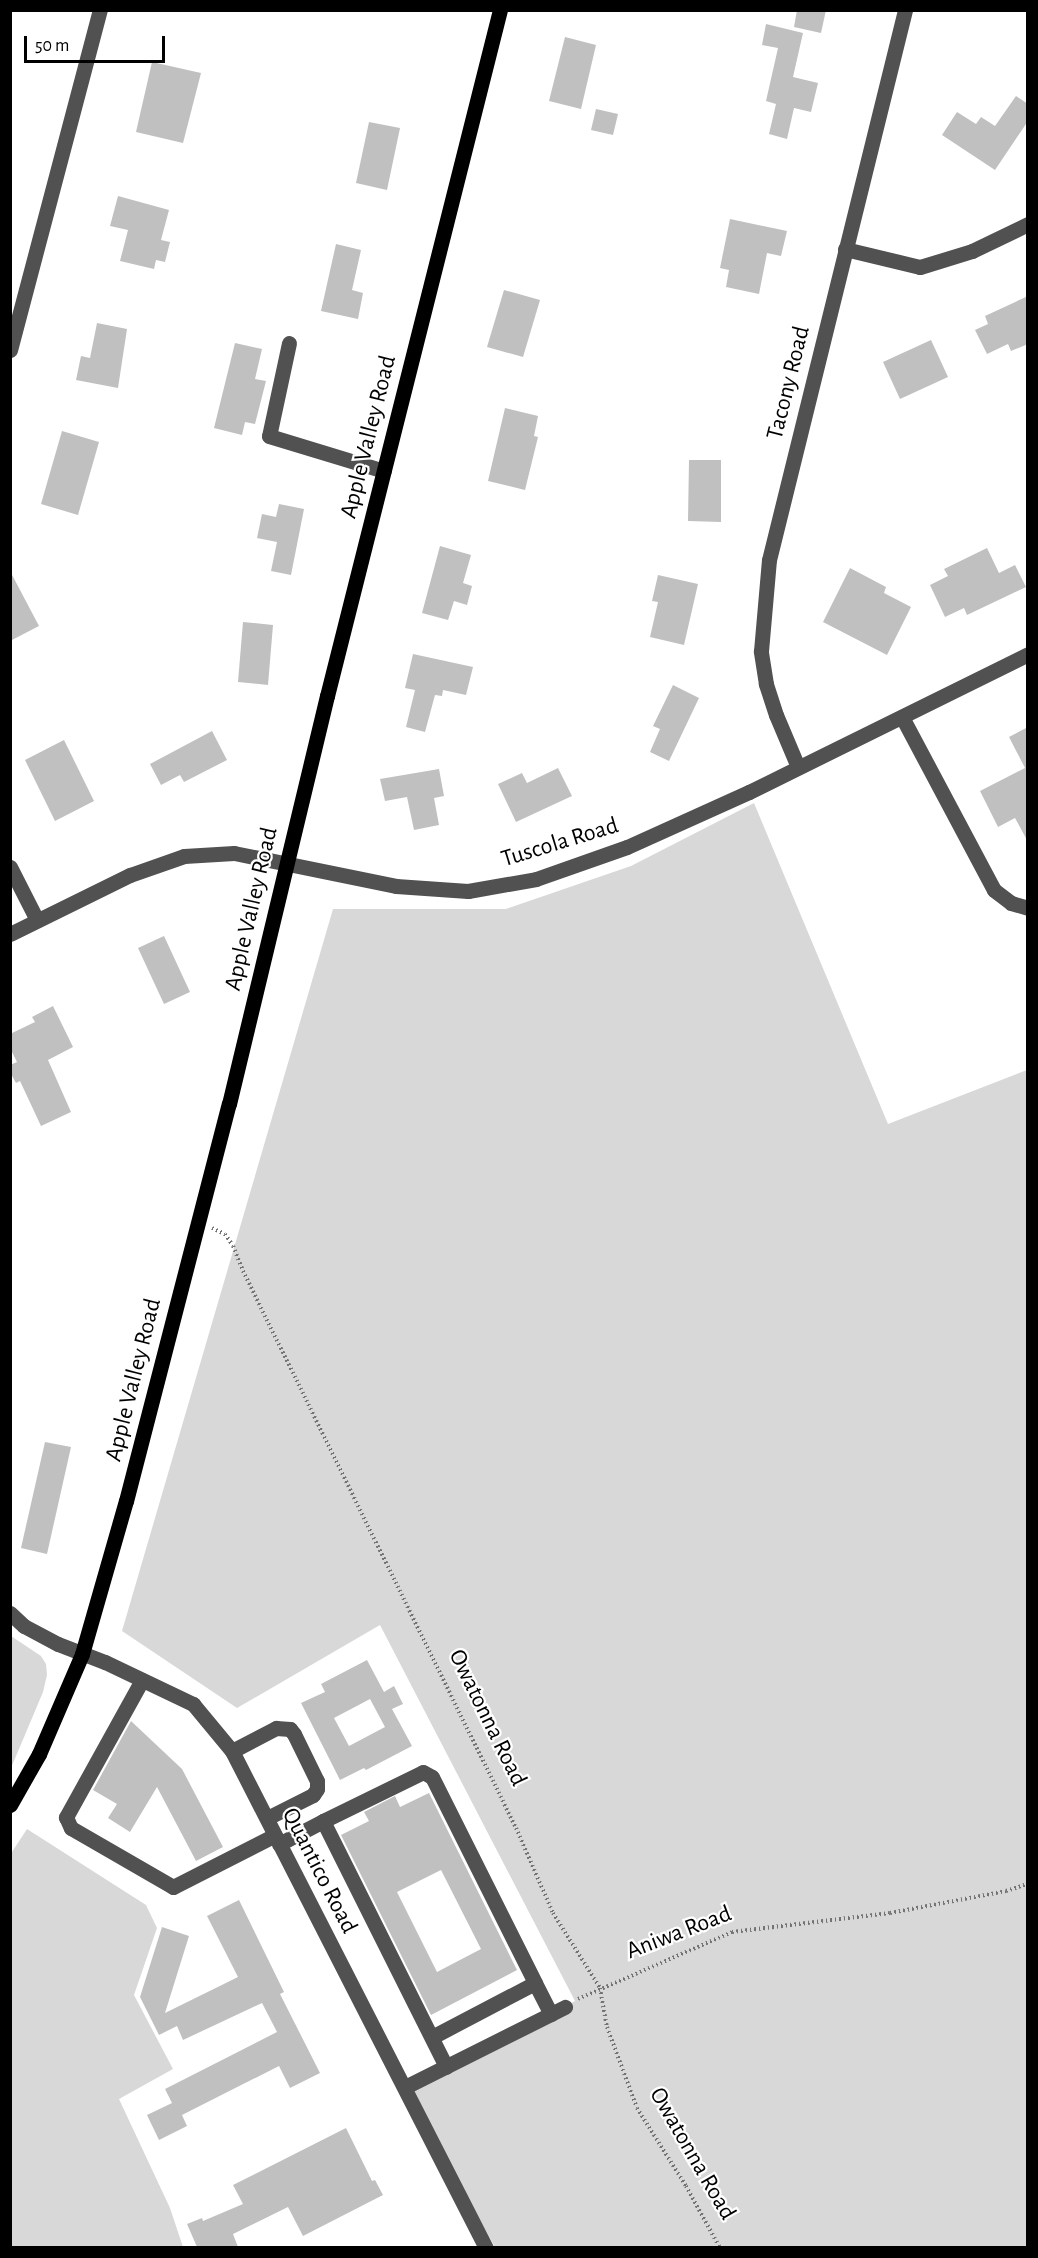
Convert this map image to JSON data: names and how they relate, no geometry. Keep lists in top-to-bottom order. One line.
{"streets":{"main road":["Apple Valley Road"],"street":["Tacony Road","Tuscola Road","Quantico Road"],"path":["Owatonna Road","Aniwa Road"]},"crossings":[["Tacony Road","Tuscola Road"],["Apple Valley Road","Tuscola Road"],["Apple Valley Road","Owatonna Road"],["Apple Valley Road","Quantico Road"],["Owatonna Road","Aniwa Road"]],"scale_bar":"50 m"}
